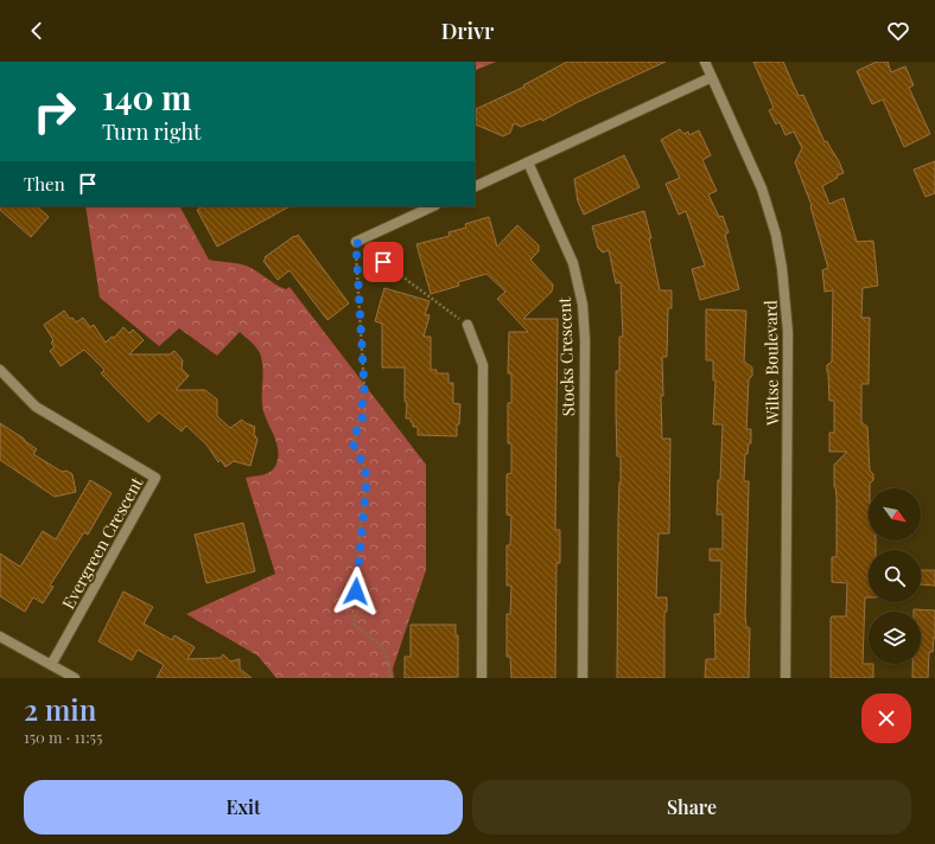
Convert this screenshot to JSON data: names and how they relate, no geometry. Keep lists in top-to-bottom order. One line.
{"streets":{"street":["Stocks Crescent","Wiltse Boulevard","Evergreen Crescent"]},"north":"bottom right","page":{"header":"Drivr","turn":["140 m","Turn right"],"then":"Then","heading":["2 min","150 m · 11:55"],"buttons":["Exit","Share"]}}
